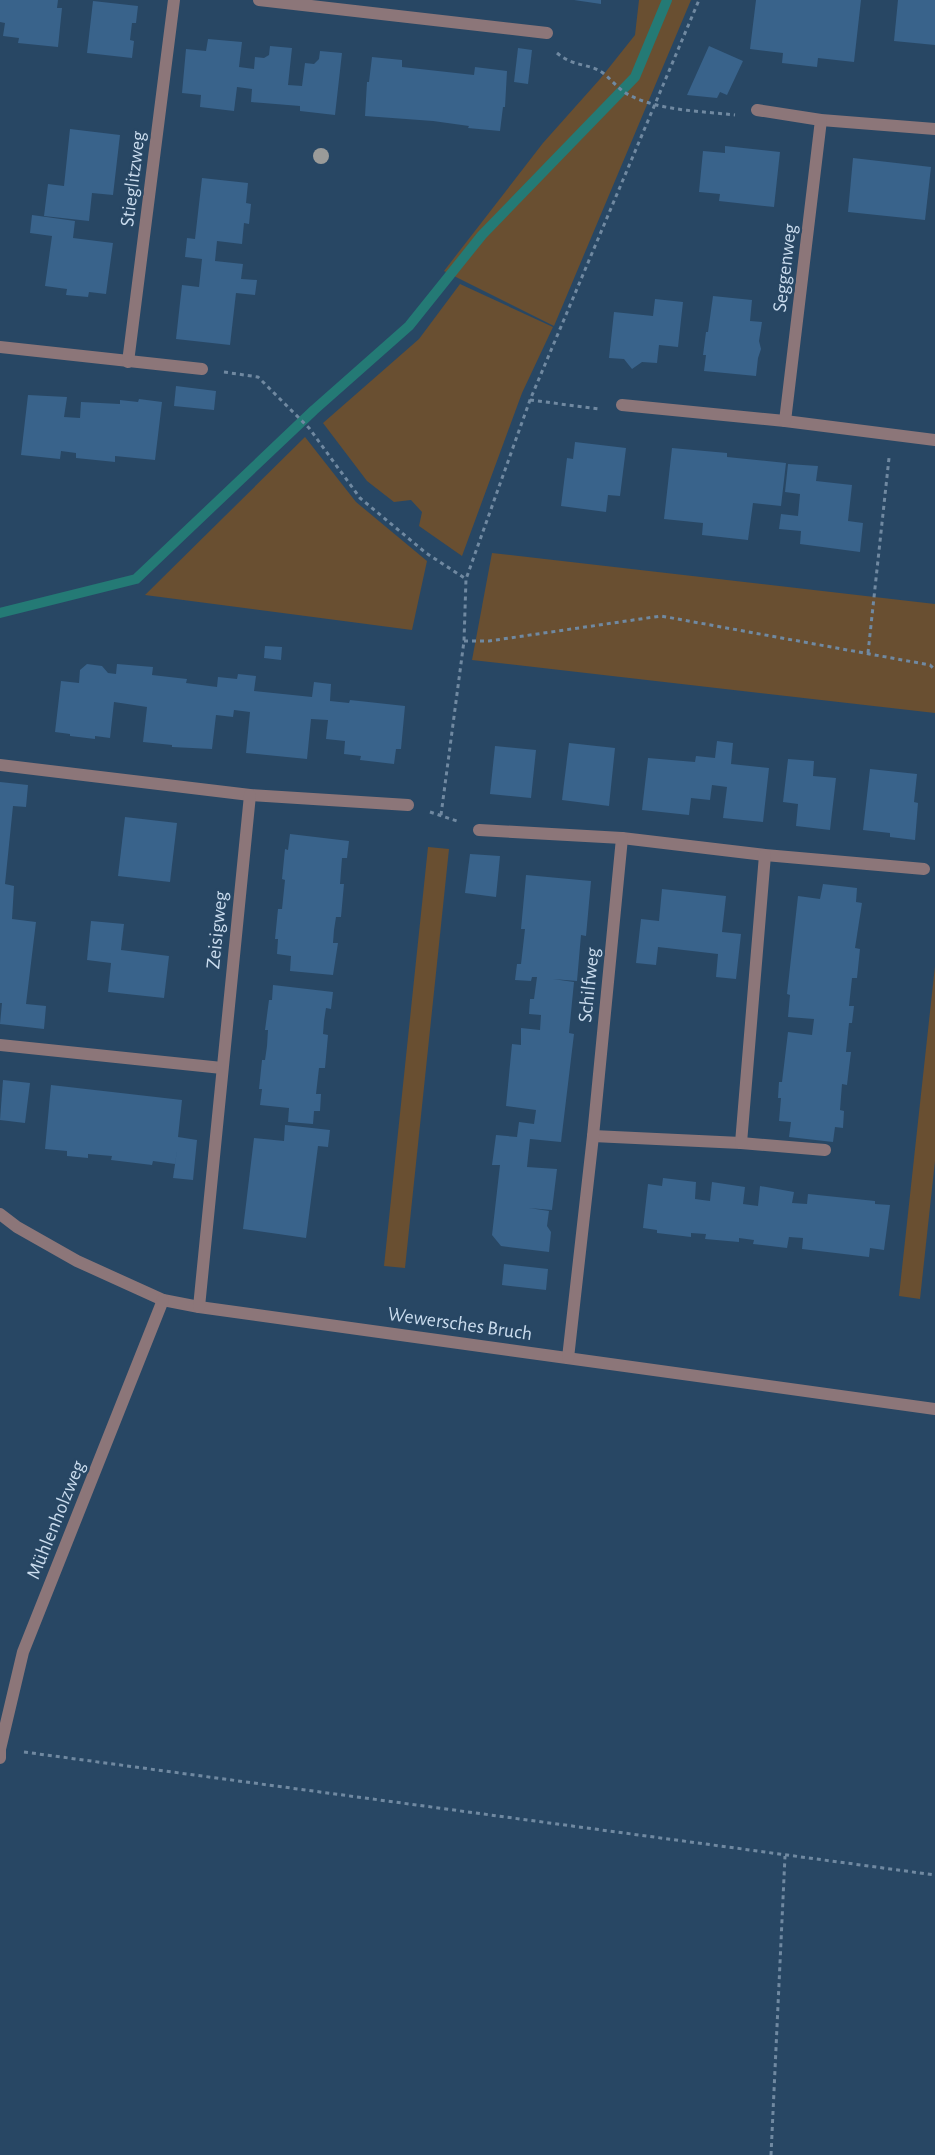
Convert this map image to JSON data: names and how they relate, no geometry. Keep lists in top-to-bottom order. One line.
{"streets":{"street":["Stieglitzweg","Seggenweg","Zeisigweg","Schilfweg","Wewersches Bruch","Mühlenholzweg"]},"crossings":[["Zeisigweg","Wewersches Bruch"],["Schilfweg","Wewersches Bruch"],["Wewersches Bruch","Mühlenholzweg"]]}
